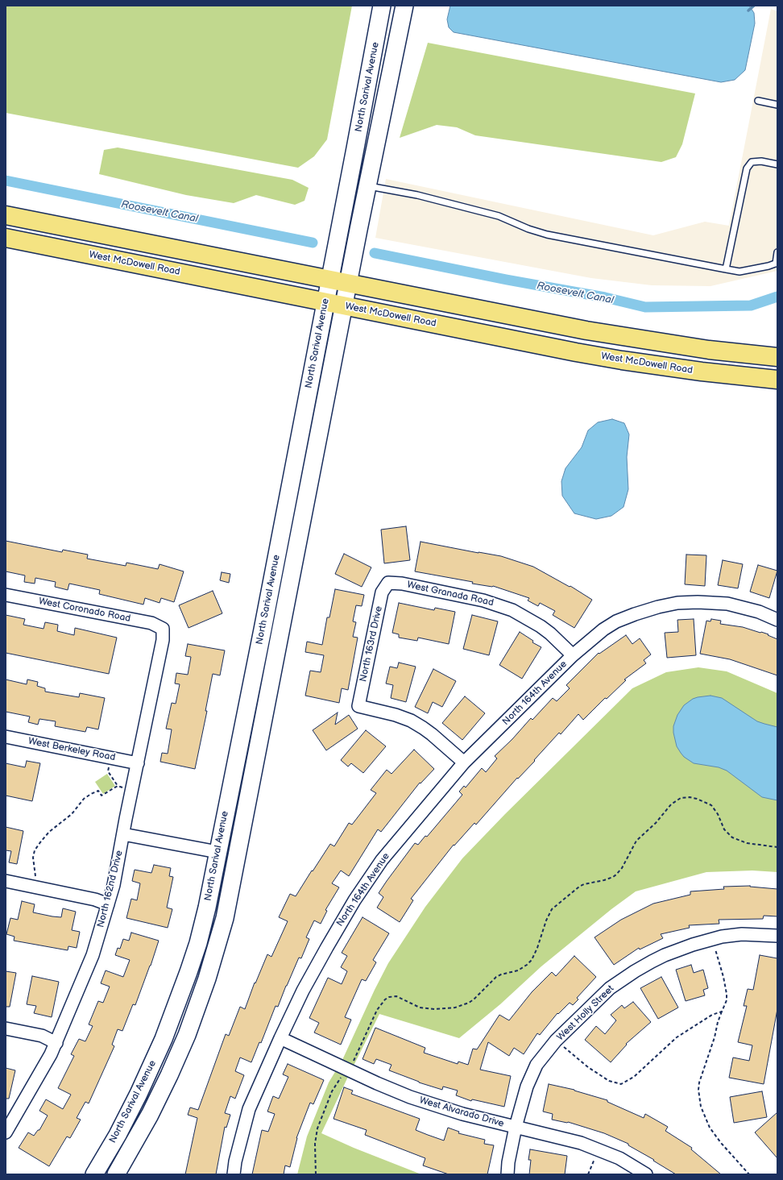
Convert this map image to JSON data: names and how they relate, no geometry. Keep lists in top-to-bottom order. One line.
{"streets":{"main road":["North Sarival Avenue","West McDowell Road"],"street":["West Granada Road","West Coronado Road","North 163rd Drive","North 164th Avenue","West Berkeley Road","North 162nd Drive","West Holly Street","West Alvarado Drive"]},"crossings":[["North Sarival Avenue","West McDowell Road"],["West Granada Road","North 163rd Drive"],["West Granada Road","North 164th Avenue"],["West Coronado Road","North 162nd Drive"],["North 163rd Drive","North 164th Avenue"],["North 164th Avenue","West Alvarado Drive"],["West Berkeley Road","North 162nd Drive"],["West Holly Street","West Alvarado Drive"]],"water":["Roosevelt Canal"]}
